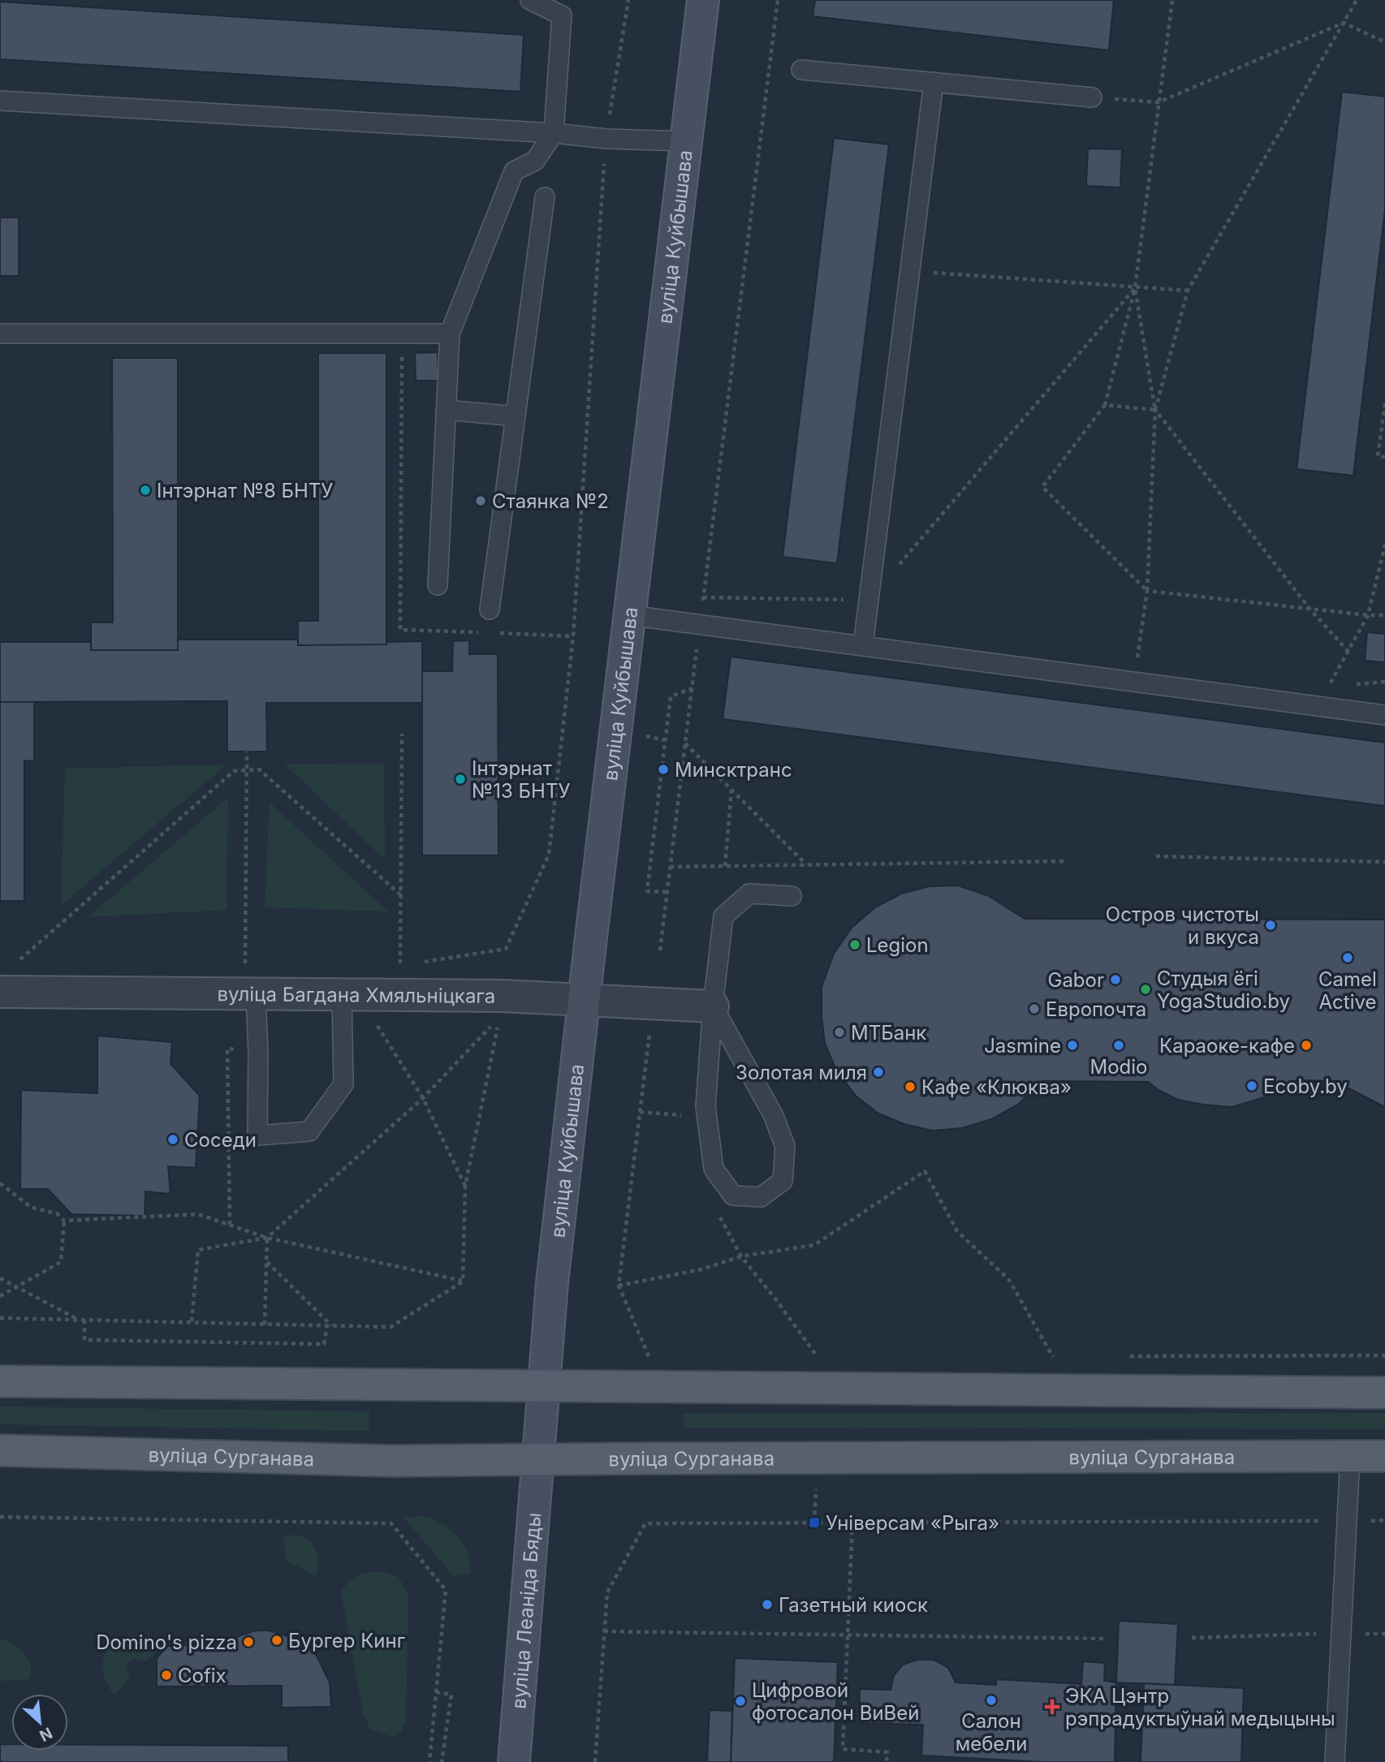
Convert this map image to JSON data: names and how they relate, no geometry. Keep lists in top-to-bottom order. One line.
{"streets":{"main road":["вуліца Куйбышава","вуліца Сурганава","вуліца Леаніда Бяды"],"street":["вуліца Багдана Хмяльніцкага"]},"crossings":[["вуліца Куйбышава","вуліца Багдана Хмяльніцкага"],["вуліца Куйбышава","вуліца Сурганава"],["вуліца Куйбышава","вуліца Леаніда Бяды"],["вуліца Сурганава","вуліца Леаніда Бяды"]],"places":{"other":["Інтэрнат №8 БНТУ","Стаянка №2","Минсктранс","Інтэрнат №13 БНТУ","Остров чистоты и вкуса","Legion","Camel Active","Gabor","Студыя ёгі YogaStudio.by","Европочта","МТБанк","Jasmine","Modio","Караоке-кафе","Золотая миля","Ecoby.by","Кафе «Клюква»","Соседи","Газетный киоск","Бургер Кинг","Domino's pizza","Cofix","Салон мебели","Цифровой фотосалон ВиВей"],"transit":["Універсам «Рыга»"],"health":["ЭКА Цэнтр рэпрадуктыўнай медыцыны"]},"north":"bottom right"}
